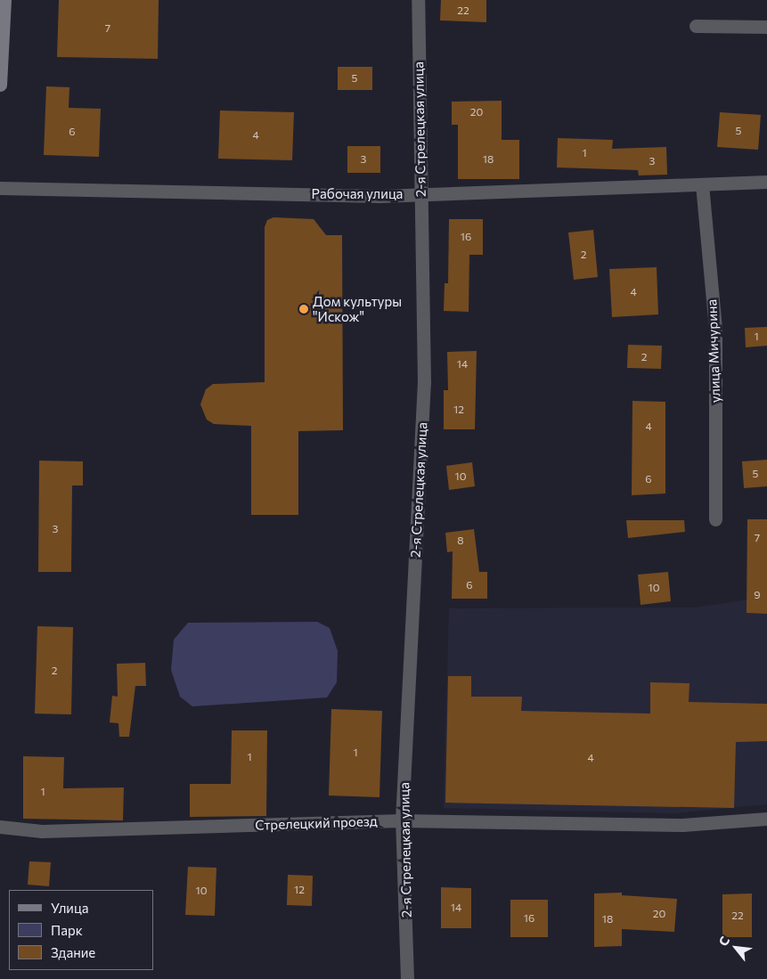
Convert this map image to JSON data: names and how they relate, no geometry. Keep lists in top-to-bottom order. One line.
{"streets":{"street":["2-я Стрелецкая улица","Рабочая улица","улица Мичурина","Стрелецкий проезд"]},"crossings":[["2-я Стрелецкая улица","Рабочая улица"],["2-я Стрелецкая улица","Стрелецкий проезд"],["Рабочая улица","улица Мичурина"]],"places":["Дом культуры \"Искож\""],"house_numbers":["22","7","5","20","5","6","4","1","3","18","3","16","2","4","1","2","14","12","4","5","10","6","3","7","8","6","10","9","2","1","1","4","1","12","10","14","20","22","16","18"],"legend":["Улица","Парк","Здание"],"north":"top left"}
